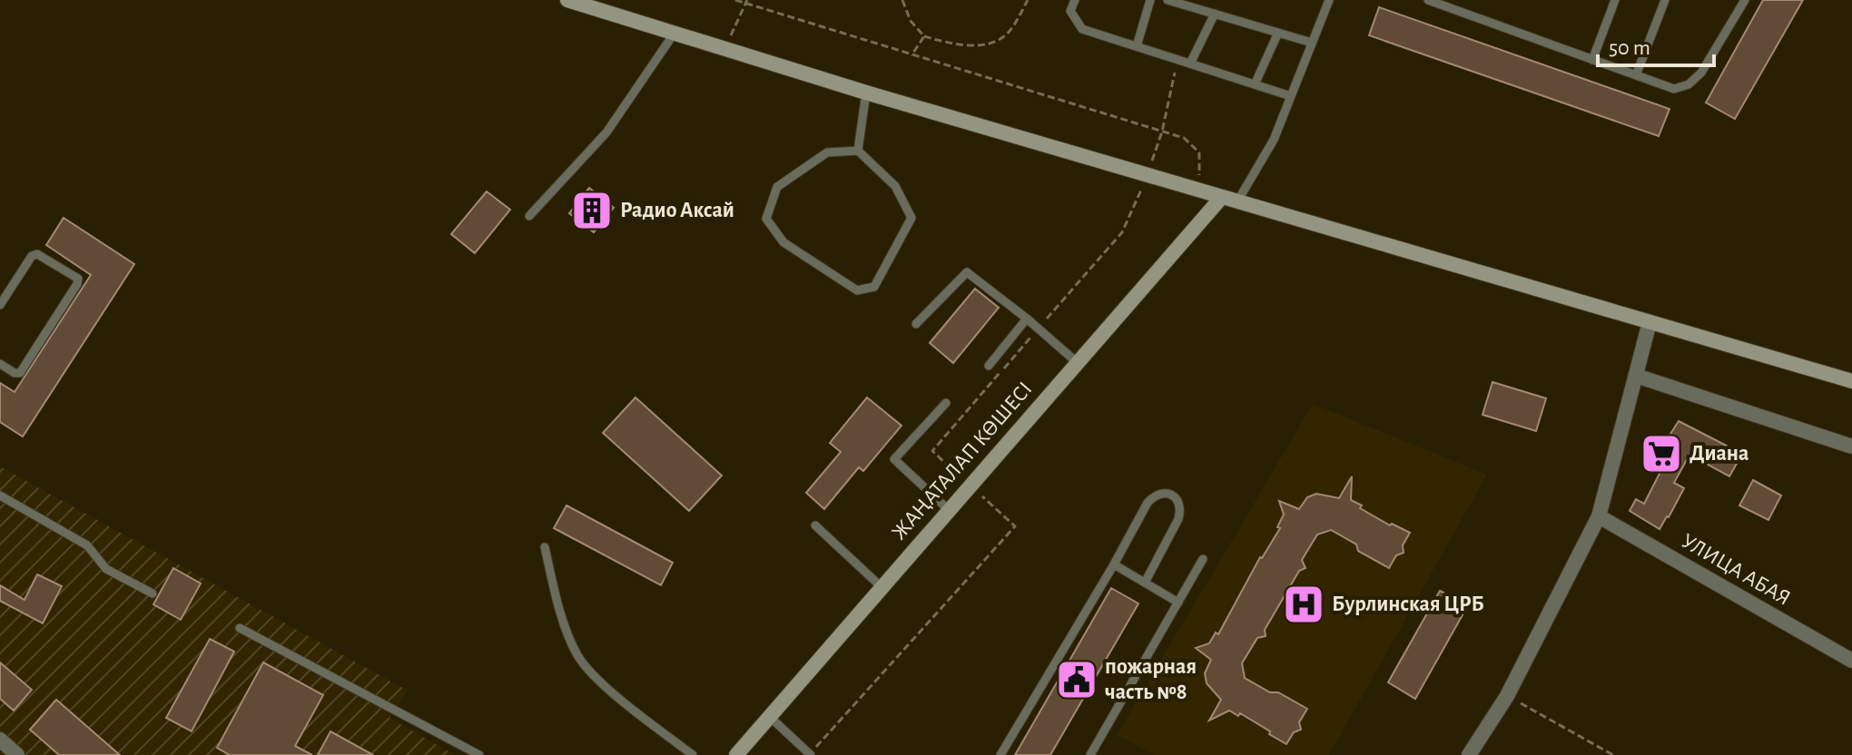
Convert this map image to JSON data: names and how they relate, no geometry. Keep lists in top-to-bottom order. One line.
{"streets":{"main road":["ЖАҢАТАЛАП КӨШЕСІ"],"street":["УЛИЦА АБАЯ"]},"places":{"building":["Радио Аксай"],"supermarket":["Диана"],"hospital":["Бурлинская ЦРБ"],"public building":["пожарная часть №8"]},"scale_bar":"50 m"}
